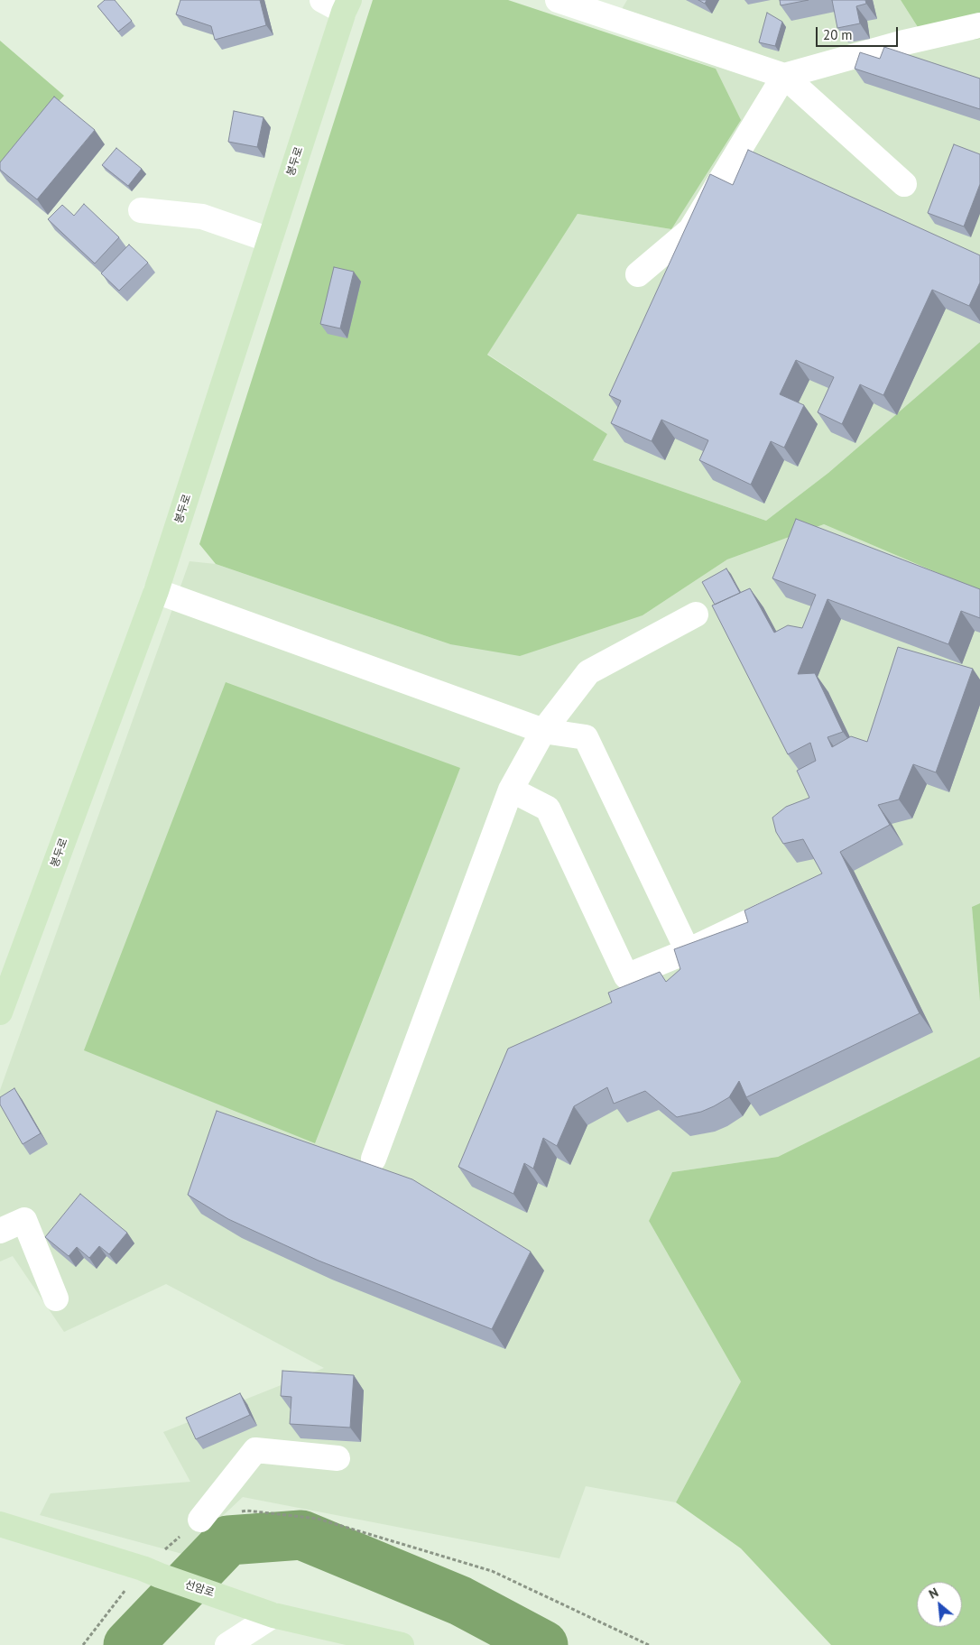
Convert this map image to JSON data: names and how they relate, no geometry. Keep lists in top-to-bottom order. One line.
{"streets":{"main road":["봉두로","선암로"]},"scale_bar":"20 m","north":"top left"}
